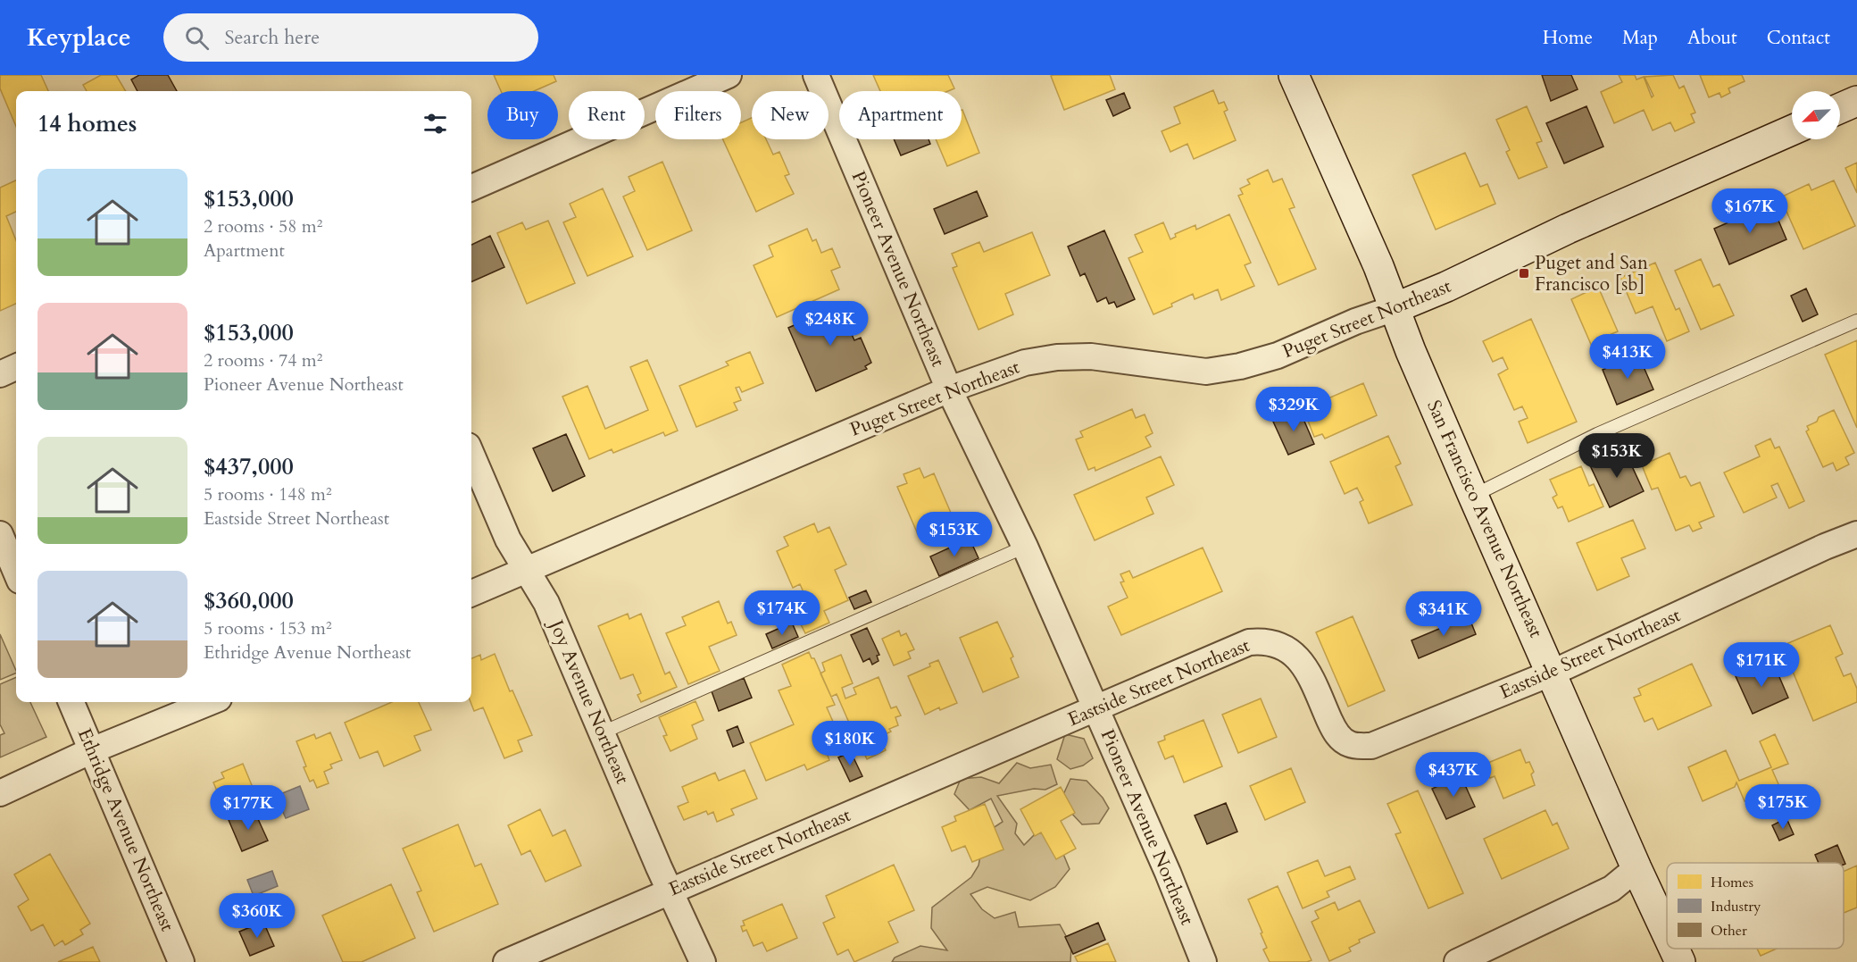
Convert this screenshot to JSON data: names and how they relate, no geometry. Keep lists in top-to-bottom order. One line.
{"streets":{"street":["Pioneer Avenue Northeast","Puget Street Northeast","San Francisco Avenue Northeast","Eastside Street Northeast","Joy Avenue Northeast","Ethridge Avenue Northeast"]},"crossings":[["Pioneer Avenue Northeast","Puget Street Northeast"],["Pioneer Avenue Northeast","Eastside Street Northeast"],["Puget Street Northeast","San Francisco Avenue Northeast"],["Puget Street Northeast","Joy Avenue Northeast"],["San Francisco Avenue Northeast","Eastside Street Northeast"],["Eastside Street Northeast","Joy Avenue Northeast"]],"places":{"transit":["Puget and San Francisco [sb]"]},"legend":["Homes","Industry","Other"],"north":"bottom left","page":{"header":"Keyplace","search":"Search here","nav":["Home","Map","About","Contact"],"chip":["Buy","Rent","Filters","New","Apartment"],"heading":"14 homes","list":[{"name":"$153,000","note":"2 rooms · 58 m² · Apartment"},{"name":"$153,000","note":"2 rooms · 74 m² · Pioneer Avenue Northeast"},{"name":"$437,000","note":"5 rooms · 148 m² · Eastside Street Northeast"},{"name":"$360,000","note":"5 rooms · 153 m² · Ethridge Avenue Northeast"}],"price":["$167K","$248K","$413K","$329K","$153K","$153K","$174K","$341K","$171K","$180K","$437K","$175K","$177K","$360K"]}}
